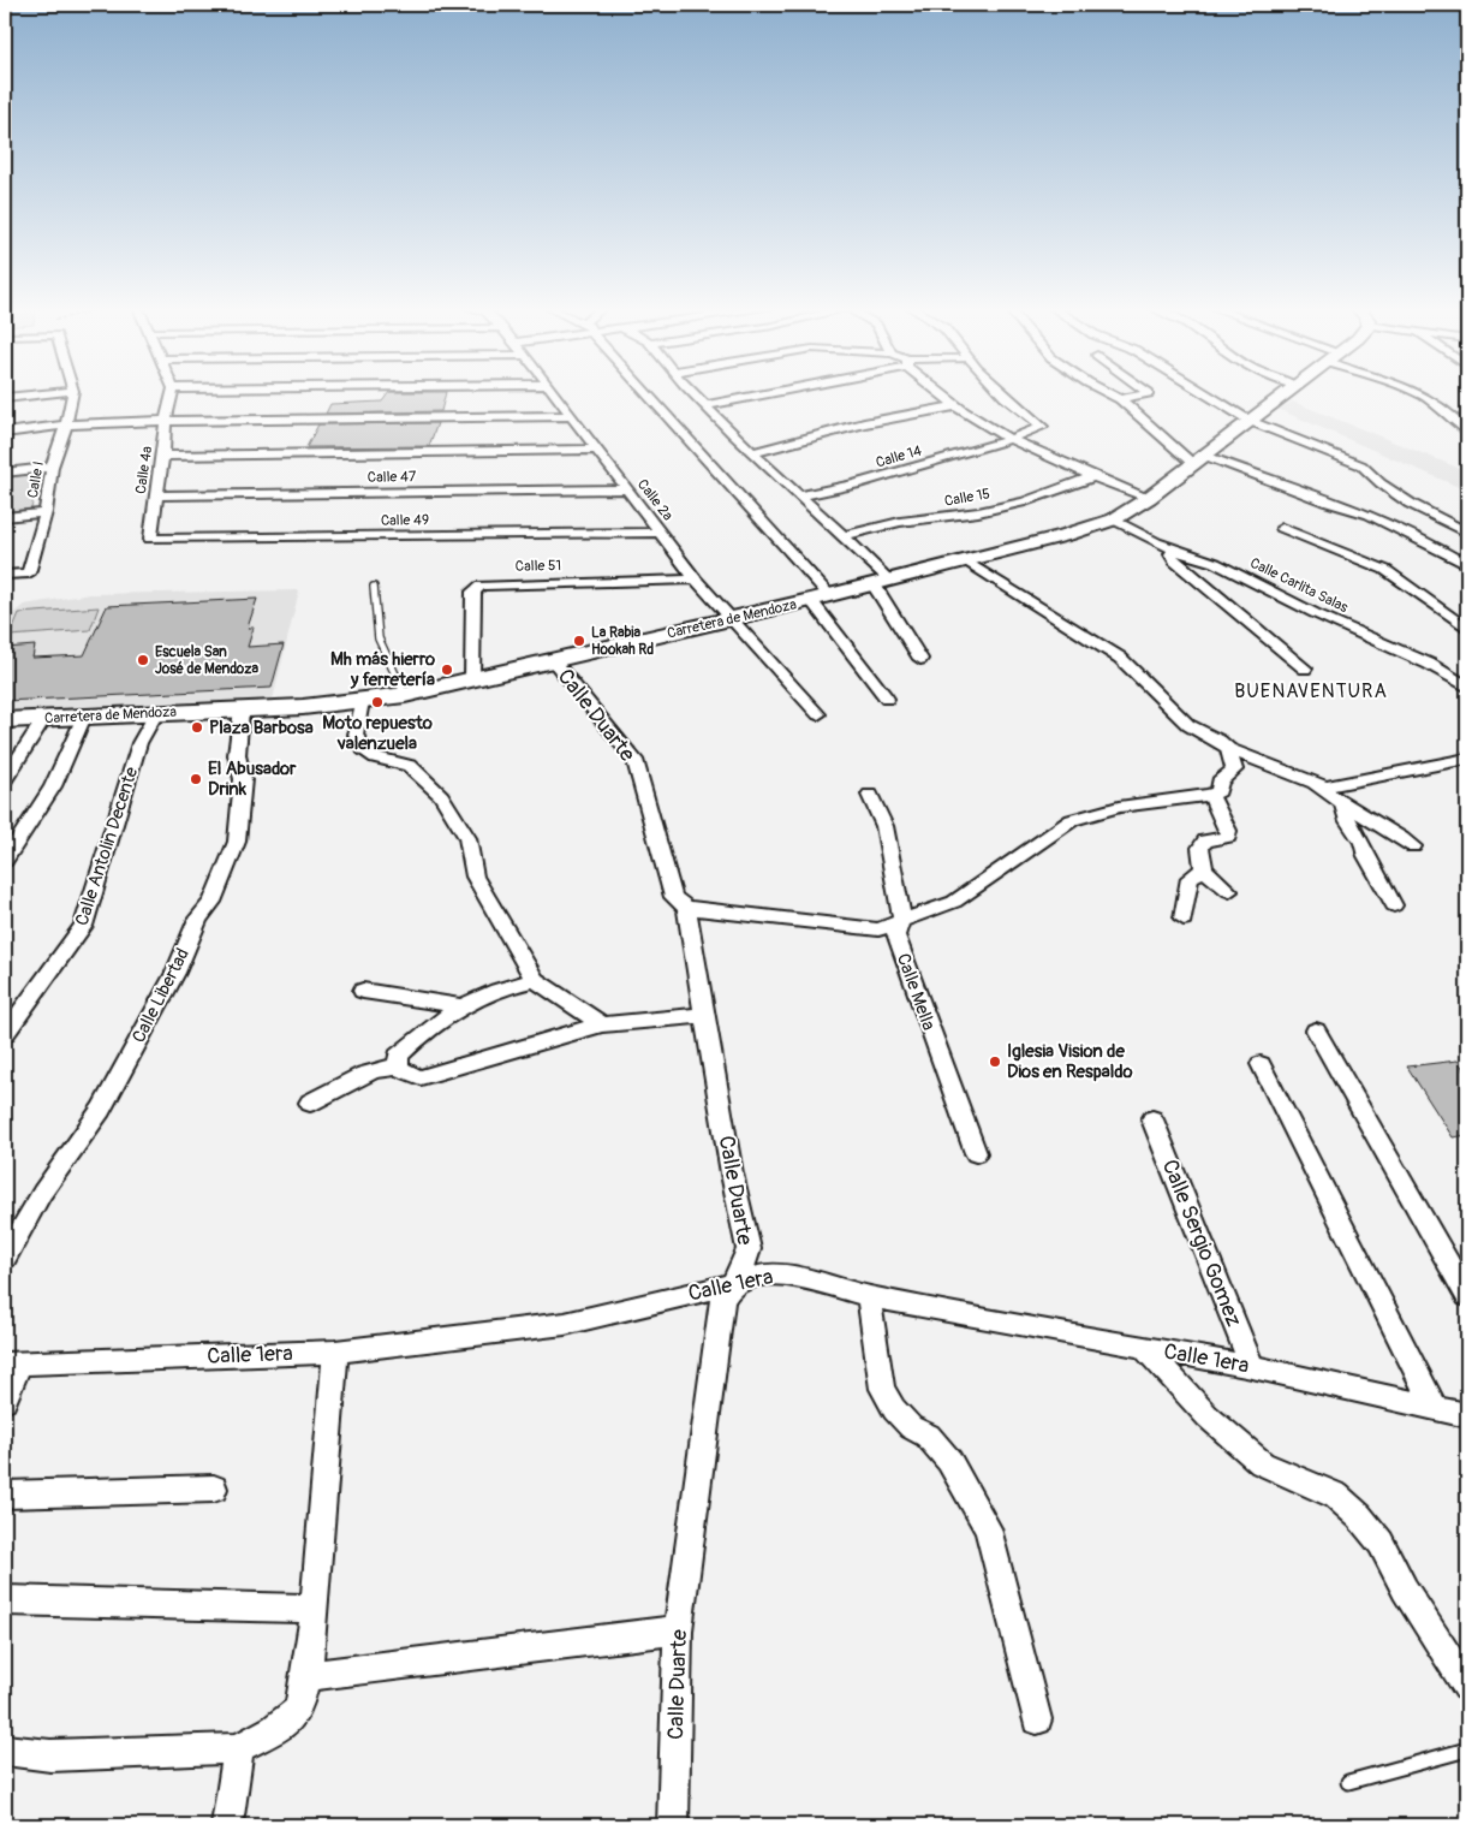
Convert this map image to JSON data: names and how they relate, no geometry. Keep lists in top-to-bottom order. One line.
{"streets":{"street":["Calle 14","Calle 4a","Calle 47","Calle I","Calle 15","Calle 2a","Calle 49","Calle 51","Calle Carlita Salas","Carretera de Mendoza","Calle Duarte","Calle Antolin Decente","Calle Mella","Calle Libertad","Calle Sergio Gomez","Calle 1era"]},"crossings":[["Calle 4a","Calle 47"],["Calle 4a","Calle 49"],["Calle 47","Calle 2a"],["Calle 2a","Calle 49"],["Calle 2a","Calle 51"],["Calle 2a","Carretera de Mendoza"],["Calle 51","Carretera de Mendoza"],["Calle Carlita Salas","Carretera de Mendoza"],["Carretera de Mendoza","Calle Duarte"],["Carretera de Mendoza","Calle Antolin Decente"],["Carretera de Mendoza","Calle Libertad"],["Calle Duarte","Calle 1era"],["Calle Sergio Gomez","Calle 1era"]],"districts":["BUENAVENTURA"],"places":["La Rabia Hookah Rd","Escuela San José de Mendoza","Mh más hierro y ferretería","Moto repuesto valenzuela","Plaza Barbosa","El Abusador Drink","Iglesia Vision de Dios en Respaldo"]}
